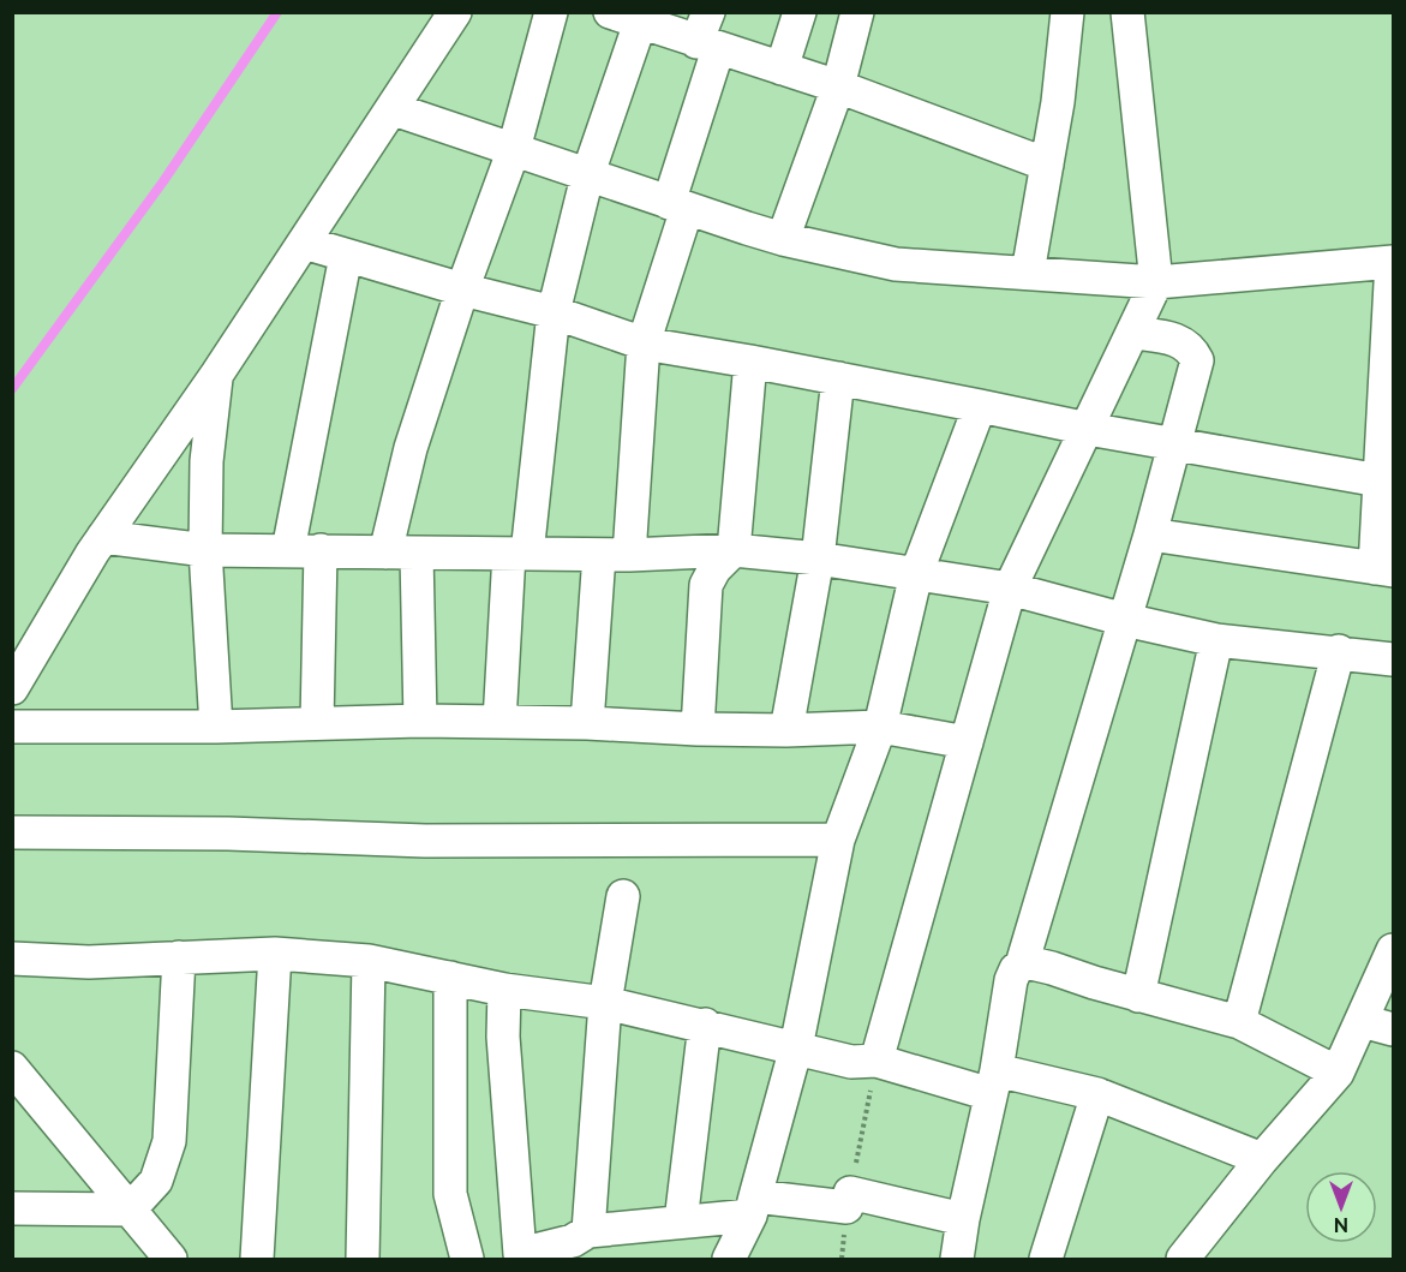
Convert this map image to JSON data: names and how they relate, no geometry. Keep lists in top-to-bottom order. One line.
{"north":"bottom"}
